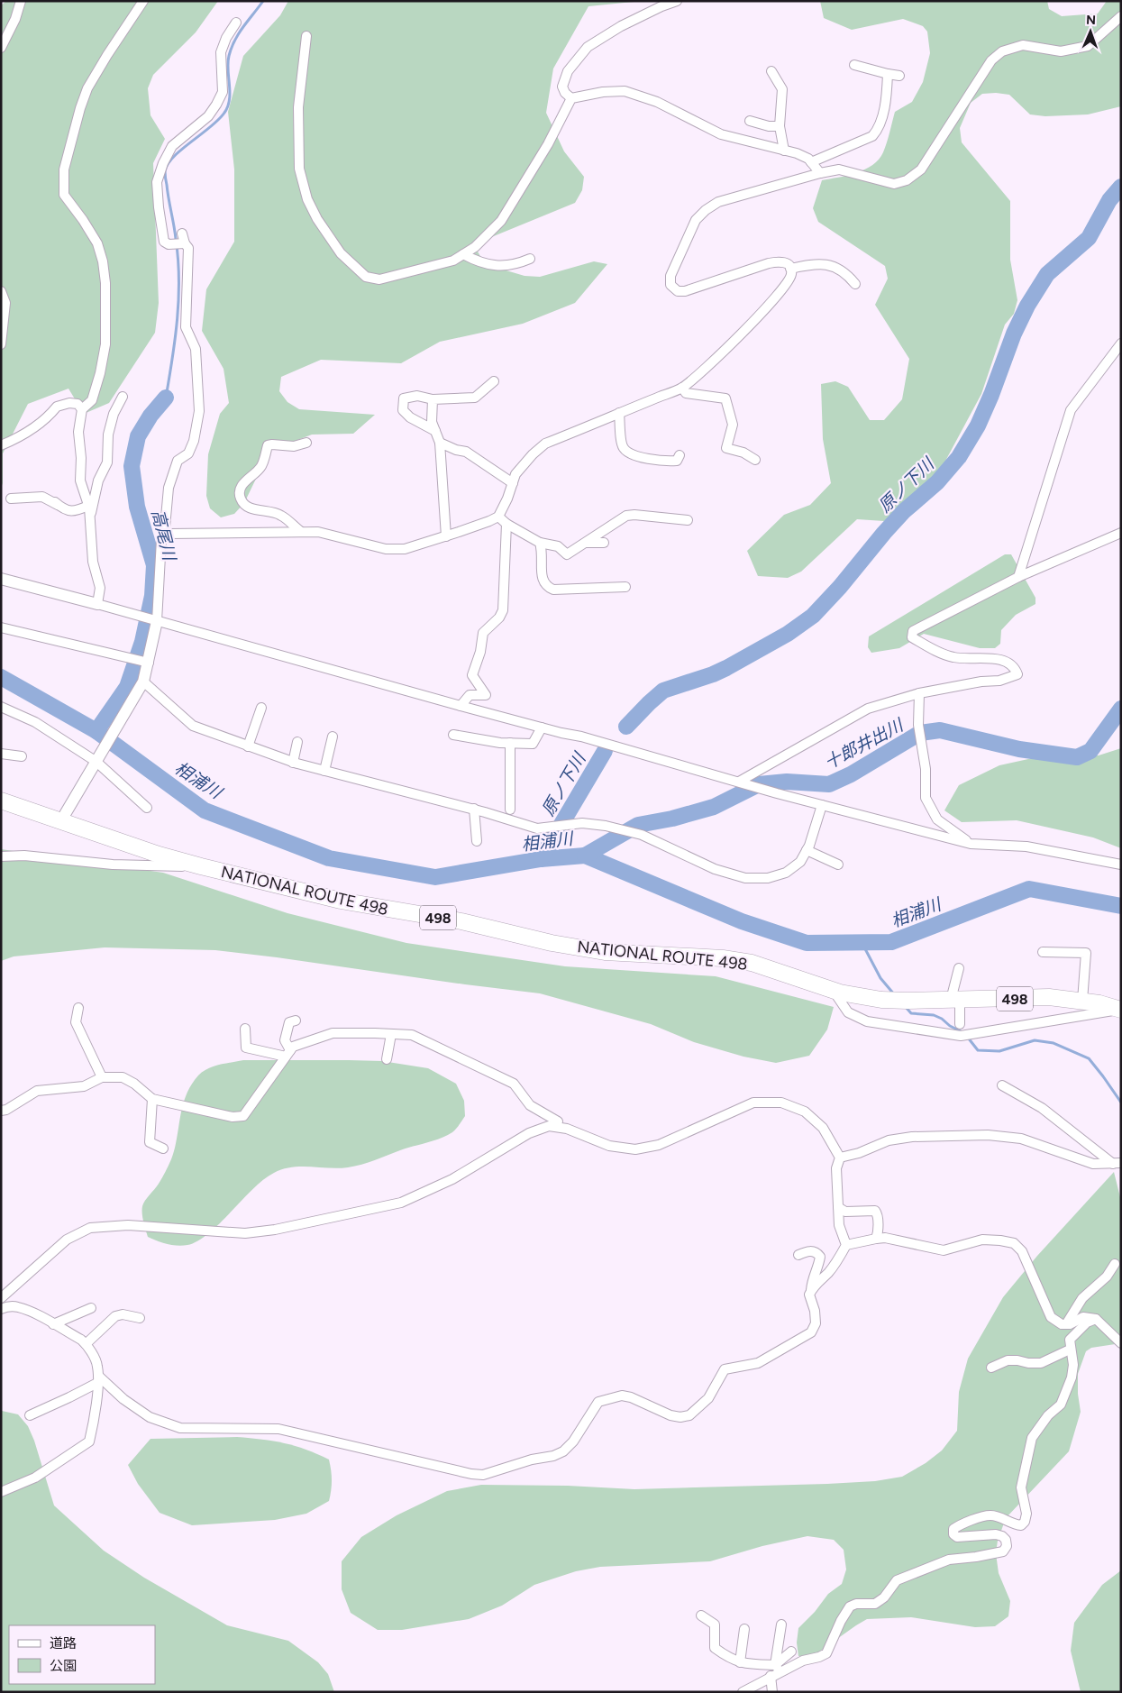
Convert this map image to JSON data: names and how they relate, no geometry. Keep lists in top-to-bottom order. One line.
{"streets":{"highway":["NATIONAL ROUTE 498","498"]},"water":["原ノ下川","高尾川","十郎井出川","相浦川"],"legend":["道路","公園"],"north":"top"}
